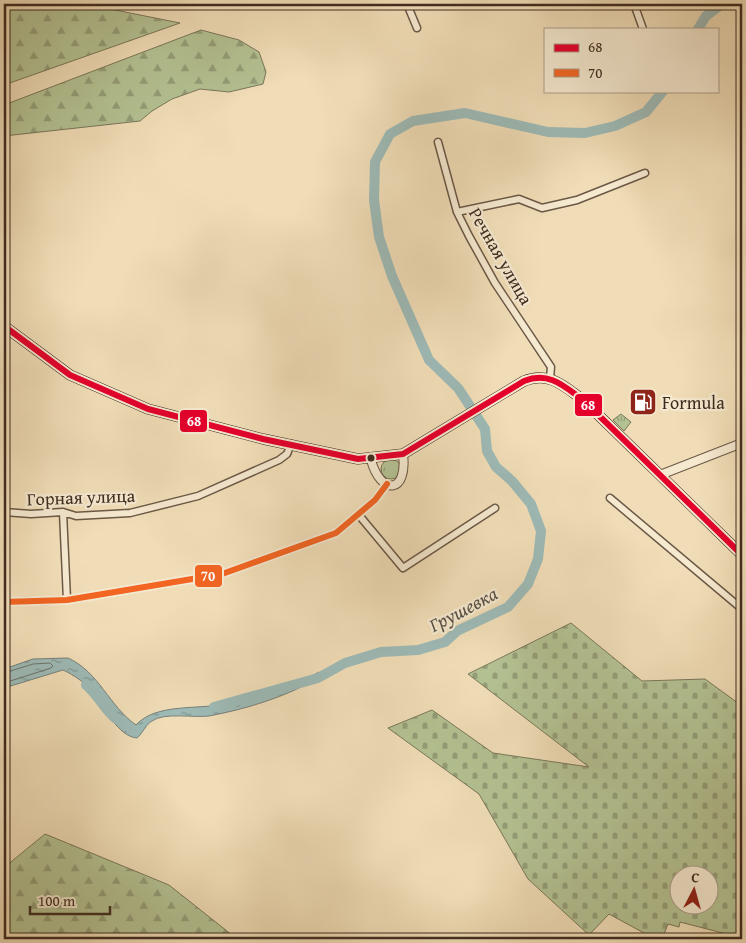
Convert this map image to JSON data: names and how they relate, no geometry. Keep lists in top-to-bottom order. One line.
{"streets":{"street":["Речная улица","Горная улица"]},"water":["Грушевка"],"places":{"fuel station":["Formula"]},"lines":["transit line 68","transit line 70"],"legend":["68","70"],"scale_bar":"100 m","north":"top"}
